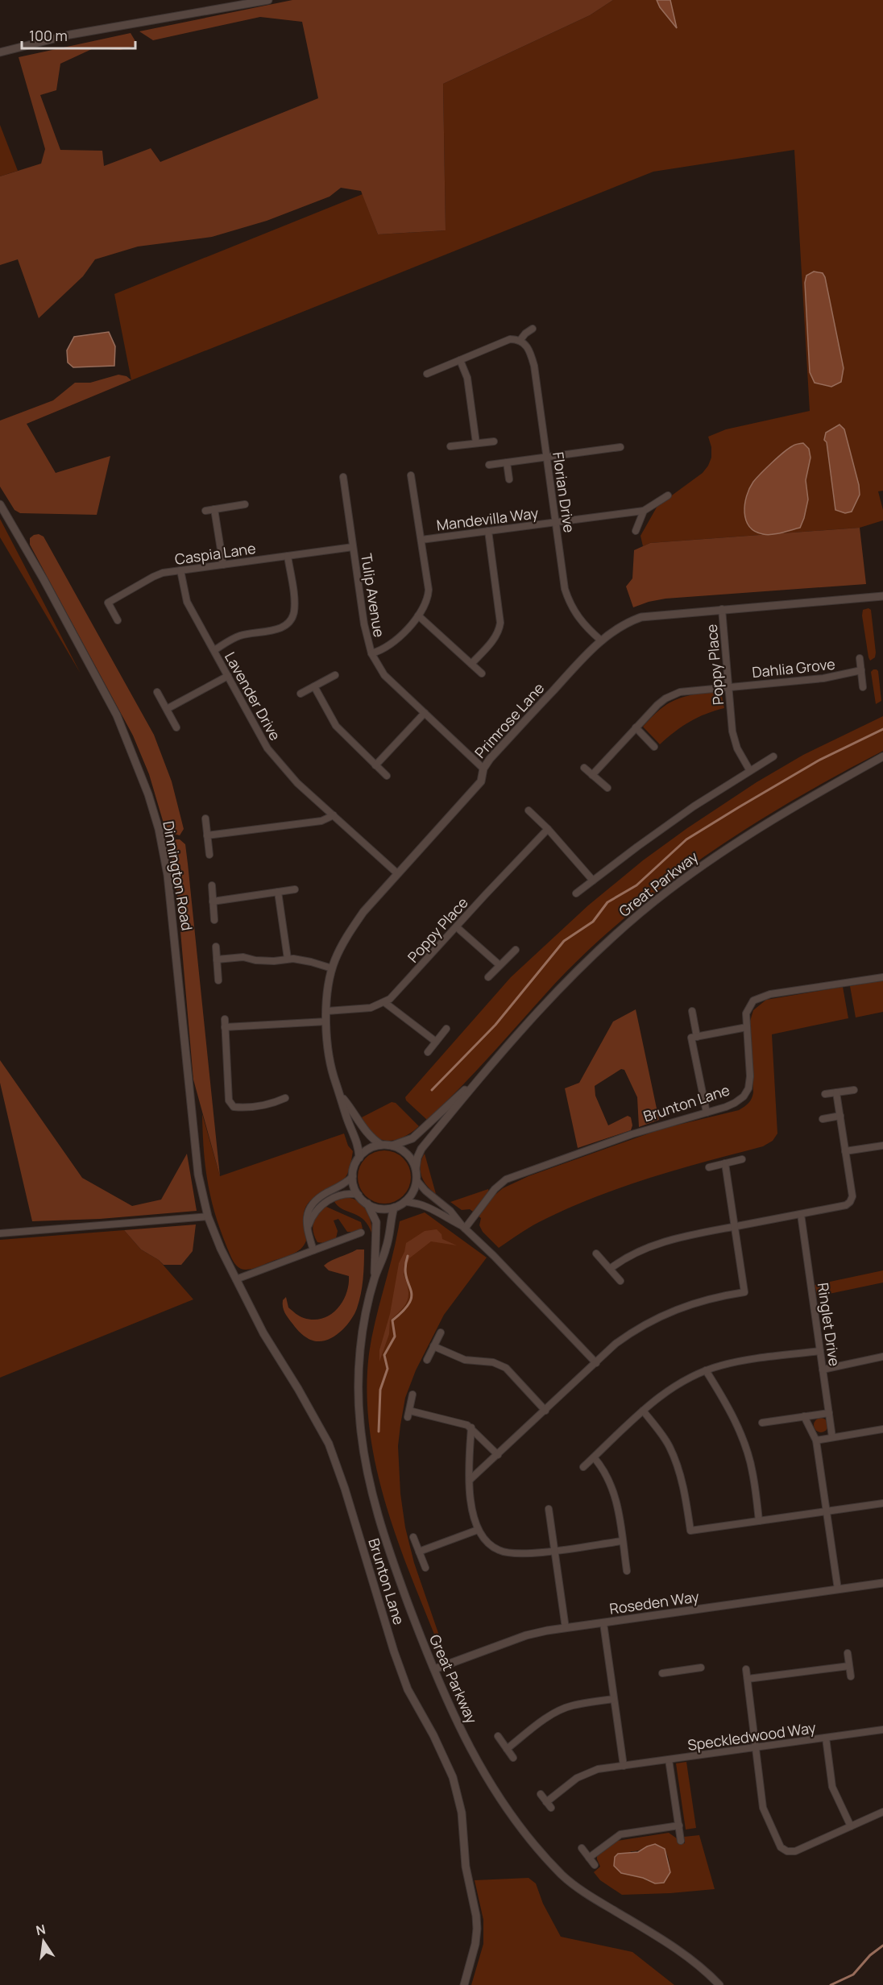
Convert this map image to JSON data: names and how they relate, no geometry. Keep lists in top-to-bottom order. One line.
{"streets":{"street":["Florian Drive","Mandevilla Way","Caspia Lane","Tulip Avenue","Poppy Place","Dahlia Grove","Lavender Drive","Primrose Lane","Dinnington Road","Great Parkway","Brunton Lane","Ringlet Drive","Roseden Way","Speckledwood Way"]},"crossings":[["Florian Drive","Mandevilla Way"],["Florian Drive","Primrose Lane"],["Mandevilla Way","Tulip Avenue"],["Caspia Lane","Tulip Avenue"],["Caspia Lane","Lavender Drive"],["Tulip Avenue","Primrose Lane"],["Poppy Place","Dahlia Grove"],["Poppy Place","Primrose Lane"],["Lavender Drive","Primrose Lane"],["Primrose Lane","Great Parkway"],["Dinnington Road","Brunton Lane"],["Great Parkway","Roseden Way"]],"scale_bar":"100 m","north":"top"}
